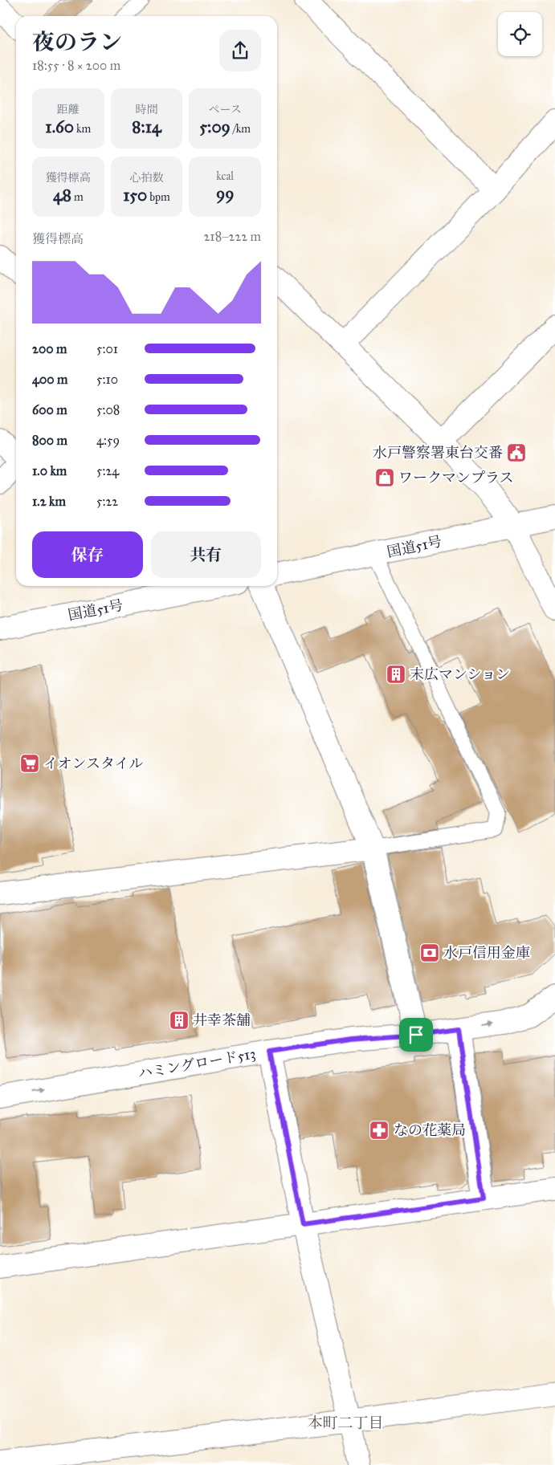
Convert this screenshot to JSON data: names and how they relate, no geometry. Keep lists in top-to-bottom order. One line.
{"streets":{"main road":["国道51号","ハミングロード513"]},"districts":["本町二丁目"],"places":{"public building":["水戸警察署東台交番"],"shop":["ワークマンプラス"],"building":["末広マンション","井幸茶舗"],"supermarket":["イオンスタイル"],"bank":["水戸信用金庫"],"pharmacy":["なの花薬局"]},"page":{"heading":["夜のラン","18:55 · 8 × 200 m"],"stats":[["距離","1.60 km"],["時間","8:14"],["ペース","5:09 /km"],["獲得標高","48 m"],["心拍数","150 bpm"],["kcal","99"]],"chart":["獲得標高","218–222 m"],"list":[{"name":"200 m","note":"5:01"},{"name":"400 m","note":"5:10"},{"name":"600 m","note":"5:08"},{"name":"800 m","note":"4:59"},{"name":"1.0 km","note":"5:24"},{"name":"1.2 km","note":"5:22"}],"buttons":["保存","共有"]}}
